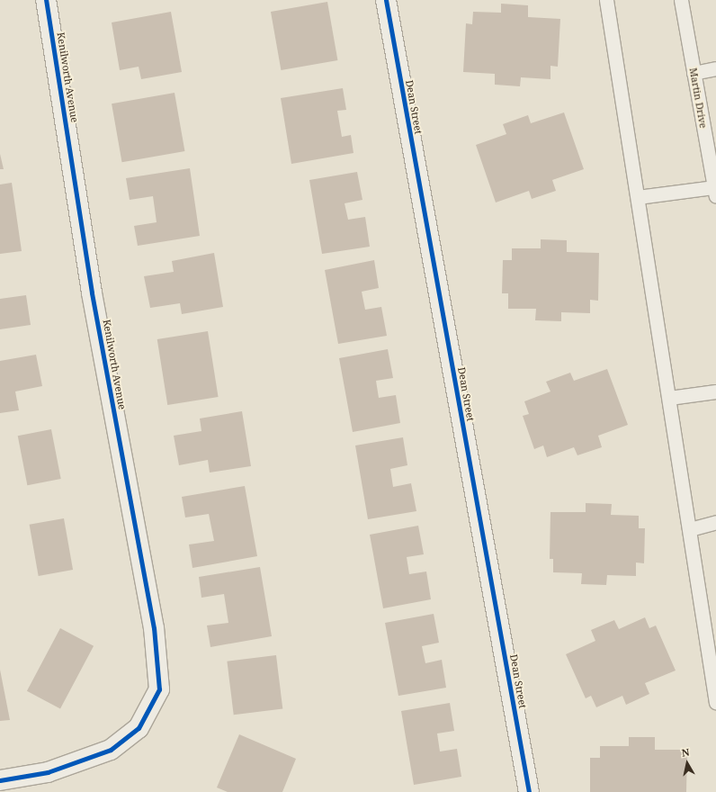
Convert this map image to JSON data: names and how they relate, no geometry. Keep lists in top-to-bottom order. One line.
{"streets":{"street":["Kenilworth Avenue","Dean Street"],"lane":["Martin Drive"]},"north":"top"}
